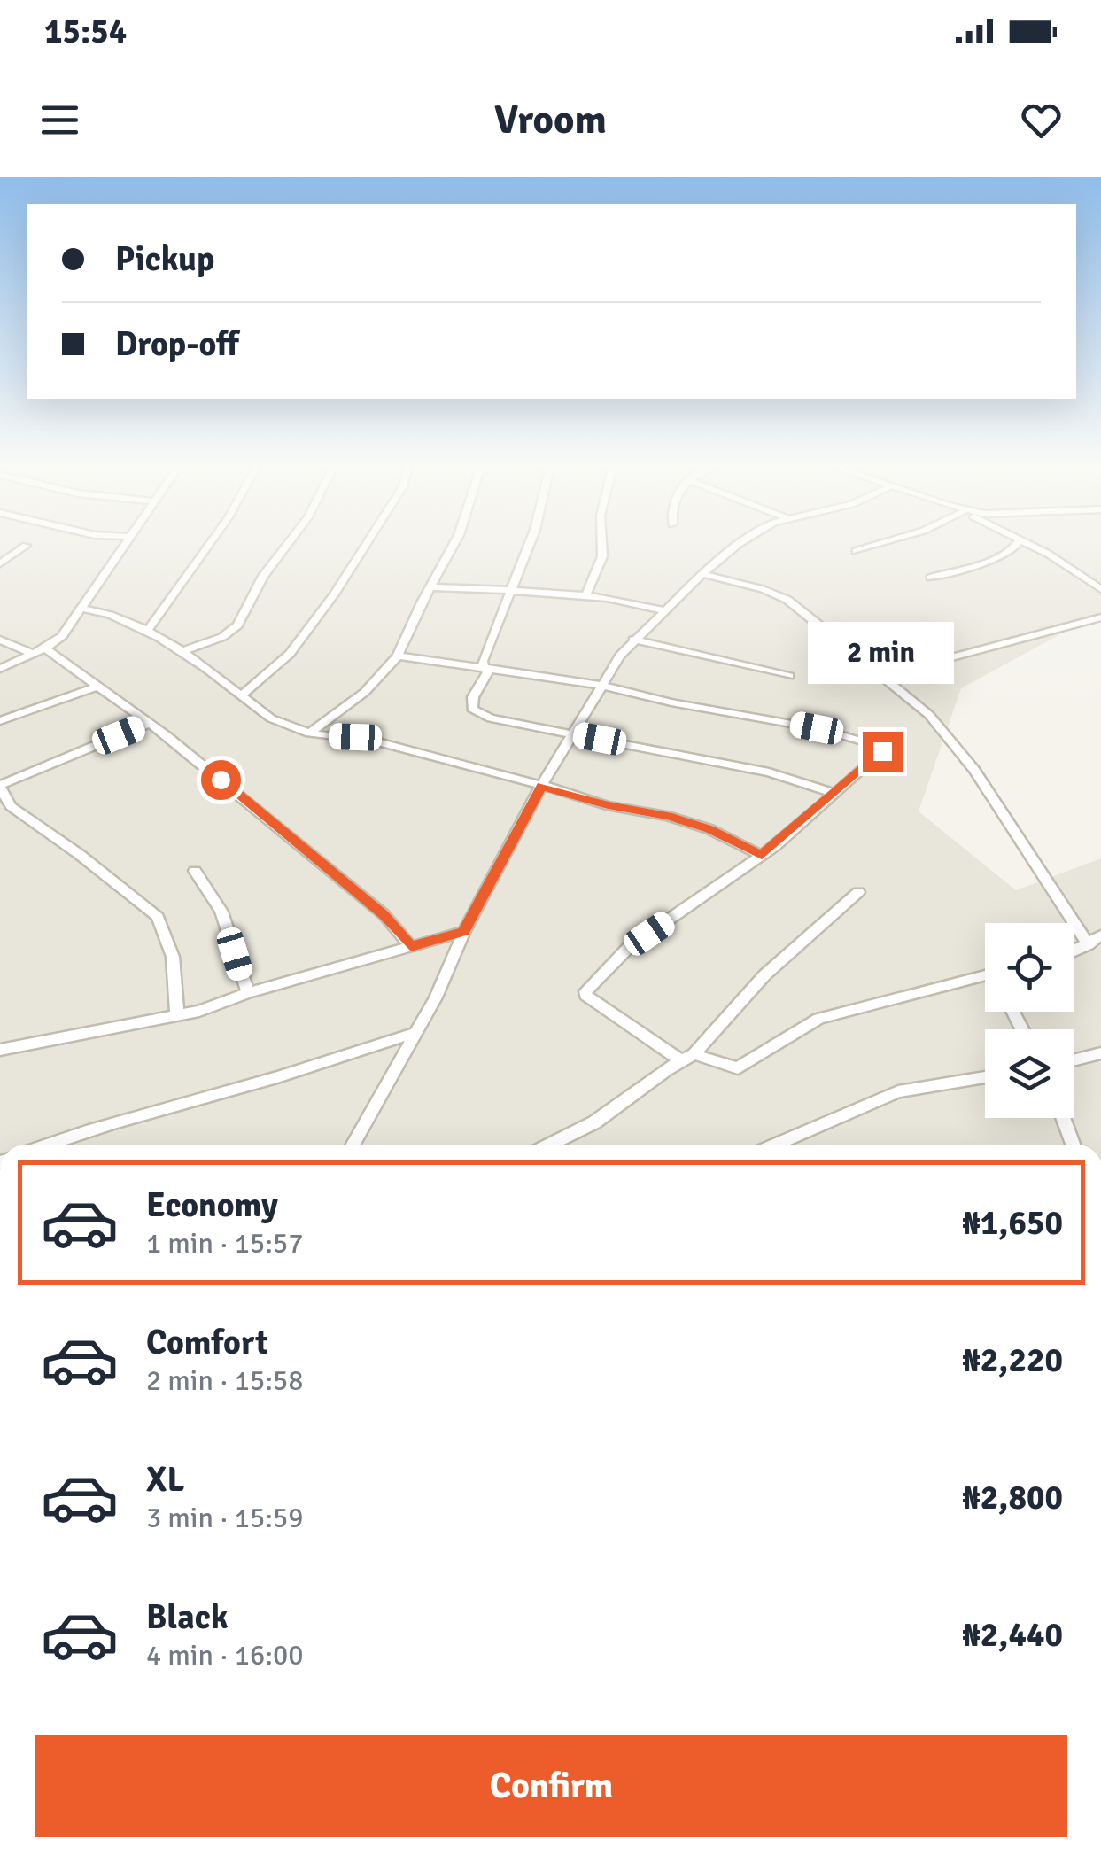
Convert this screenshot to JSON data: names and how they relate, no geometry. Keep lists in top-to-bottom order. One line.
{"page":{"status":"15:54","header":"Vroom","banner":["Pickup","Drop-off"],"bubble":"2 min","list":[{"name":"Economy","note":"1 min · 15:57","value":"₦1,650"},{"name":"Comfort","note":"2 min · 15:58","value":"₦2,220"},{"name":"XL","note":"3 min · 15:59","value":"₦2,800"},{"name":"Black","note":"4 min · 16:00","value":"₦2,440"}],"buttons":"Confirm"}}
